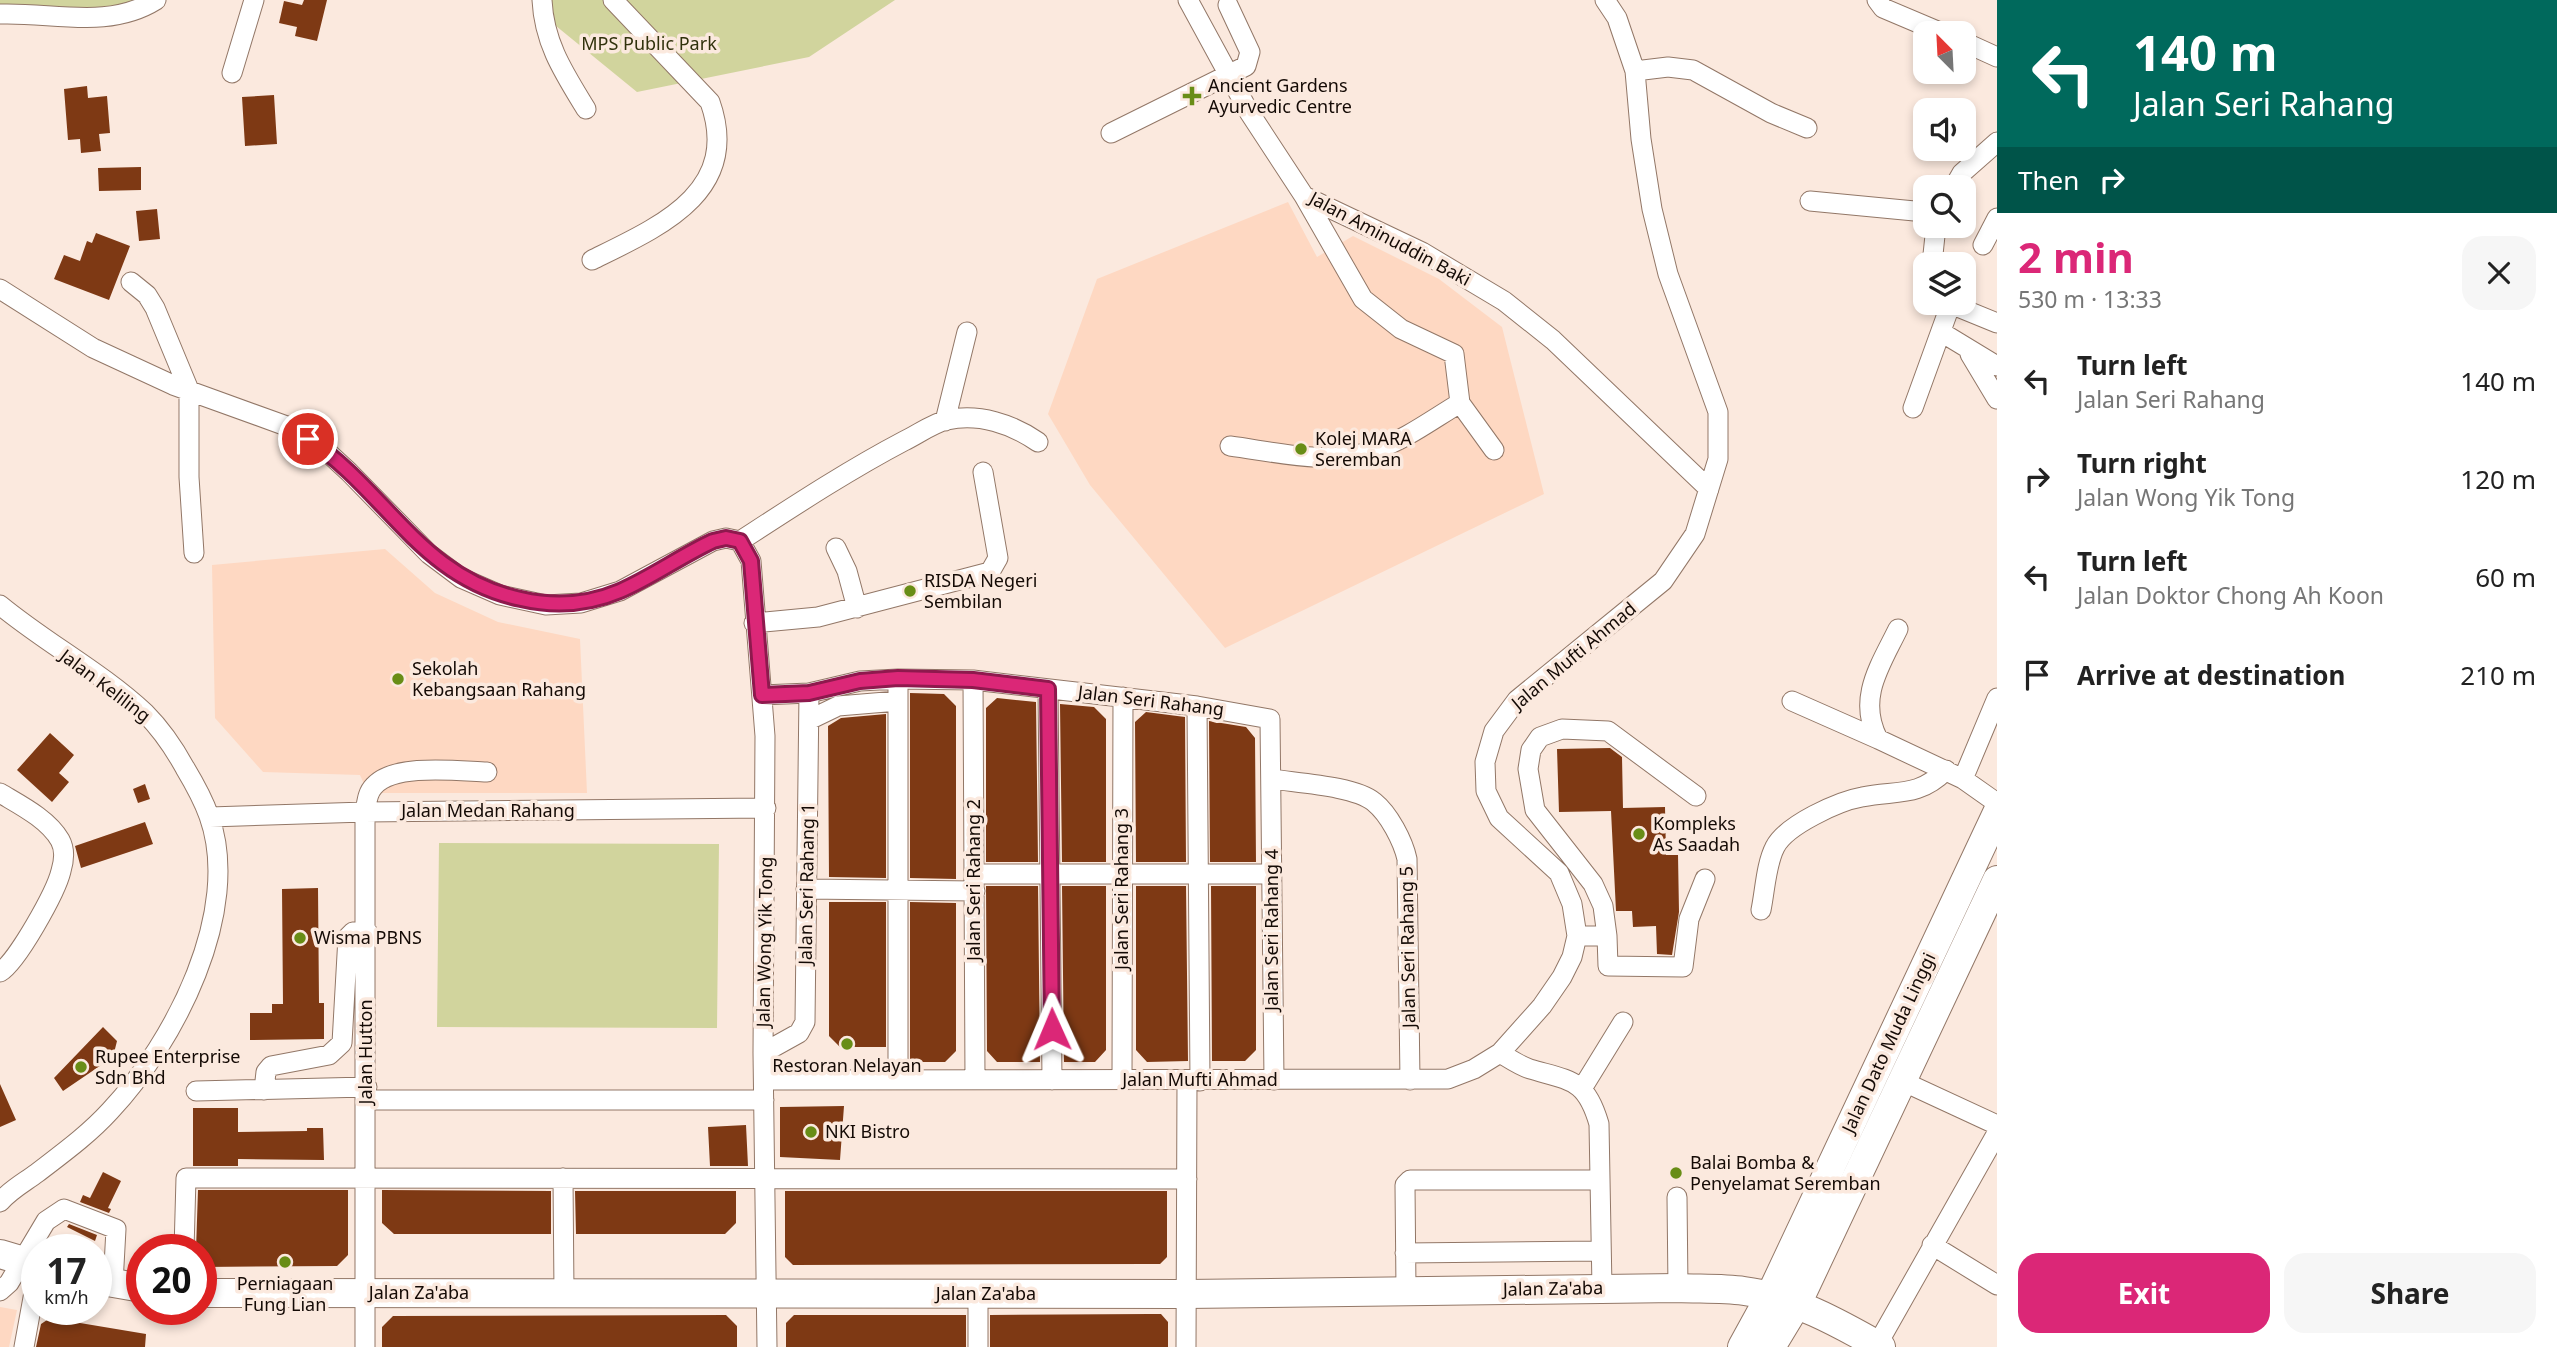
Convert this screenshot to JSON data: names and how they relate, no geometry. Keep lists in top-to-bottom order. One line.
{"streets":{"highway":["Jalan Dato Muda Linggi","Jalan Za'aba"],"street":["Jalan Aminuddin Baki","Jalan Mufti Ahmad","Jalan Keliling","Jalan Seri Rahang","Jalan Medan Rahang","Jalan Seri Rahang 2","Jalan Seri Rahang 1","Jalan Seri Rahang 3","Jalan Seri Rahang 4","Jalan Wong Yik Tong","Jalan Seri Rahang 5","Jalan Hutton"]},"crossings":[["Jalan Aminuddin Baki","Jalan Mufti Ahmad"],["Jalan Mufti Ahmad","Jalan Seri Rahang 2"],["Jalan Mufti Ahmad","Jalan Seri Rahang 3"],["Jalan Mufti Ahmad","Jalan Seri Rahang 4"],["Jalan Mufti Ahmad","Jalan Wong Yik Tong"],["Jalan Mufti Ahmad","Jalan Seri Rahang 5"],["Jalan Keliling","Jalan Medan Rahang"],["Jalan Seri Rahang","Jalan Seri Rahang 2"],["Jalan Seri Rahang","Jalan Seri Rahang 1"],["Jalan Seri Rahang","Jalan Seri Rahang 3"],["Jalan Seri Rahang","Jalan Seri Rahang 4"],["Jalan Seri Rahang","Jalan Wong Yik Tong"],["Jalan Seri Rahang","Jalan Seri Rahang 5"],["Jalan Medan Rahang","Jalan Wong Yik Tong"],["Jalan Medan Rahang","Jalan Hutton"],["Jalan Seri Rahang 1","Jalan Wong Yik Tong"],["Jalan Seri Rahang 4","Jalan Seri Rahang 5"],["Jalan Wong Yik Tong","Jalan Za'aba"],["Jalan Dato Muda Linggi","Jalan Za'aba"],["Jalan Hutton","Jalan Za'aba"]],"parks":["MPS Public Park"],"places":{"health":["Ancient Gardens Ayurvedic Centre"],"other":["Kolej MARA Seremban","RISDA Negeri Sembilan","Sekolah Kebangsaan Rahang","Kompleks As Saadah","Wisma PBNS","Restoran Nelayan","Rupee Enterprise Sdn Bhd","NKI Bistro","Balai Bomba & Penyelamat Seremban","Perniagaan Fung Lian"]},"north":"top left","page":{"turn":["140 m","Jalan Seri Rahang"],"then":"Then","heading":["2 min","530 m · 13:33"],"list":[{"name":"Turn left","note":"Jalan Seri Rahang","value":"140 m"},{"name":"Turn right","note":"Jalan Wong Yik Tong","value":"120 m"},{"name":"Turn left","note":"Jalan Doktor Chong Ah Koon","value":"60 m"},{"name":"Arrive at destination","value":"210 m"}],"speed":"17 km/h","limit":"20","buttons":["Exit","Share"]}}
